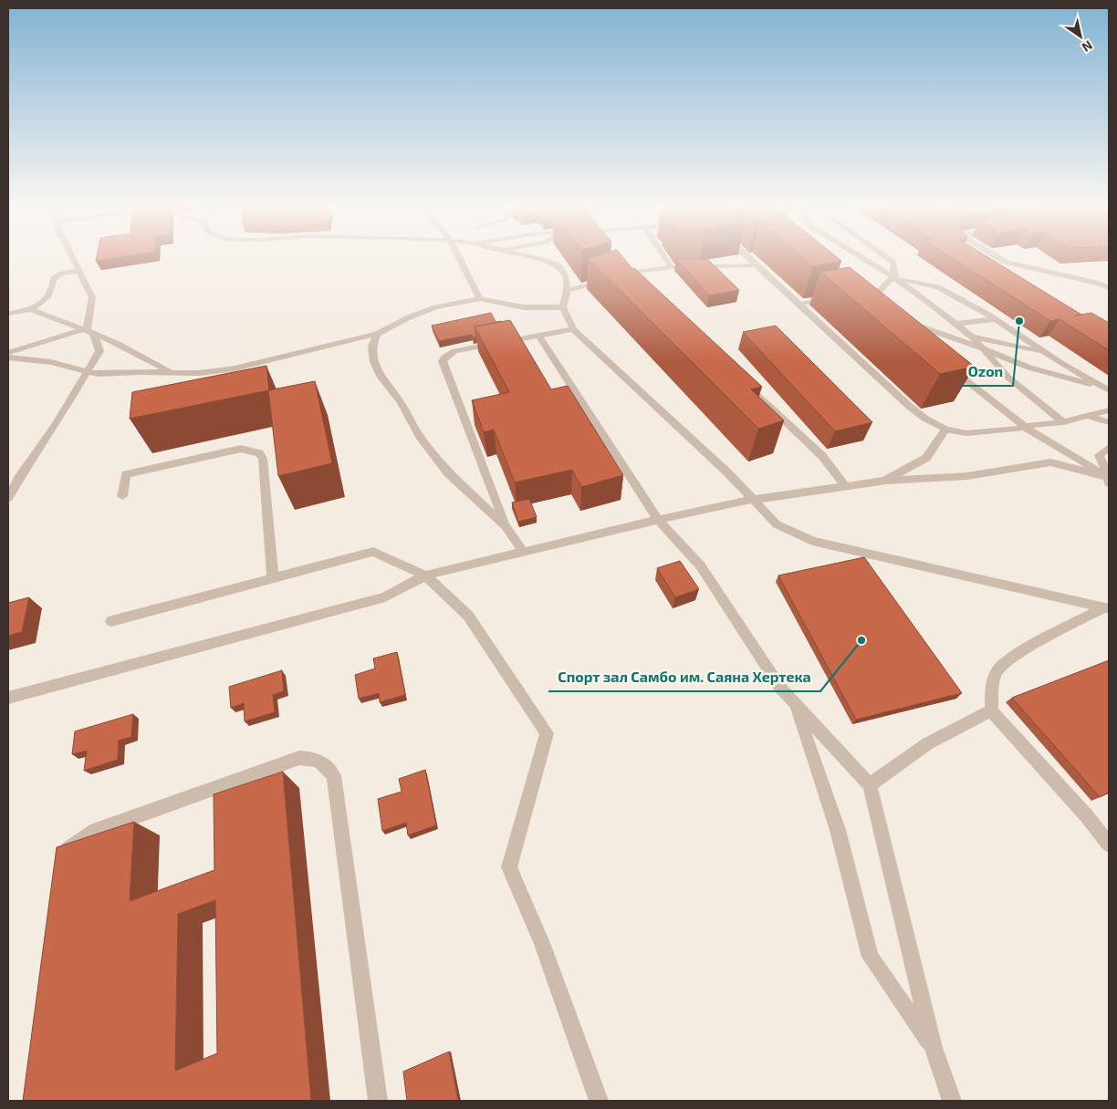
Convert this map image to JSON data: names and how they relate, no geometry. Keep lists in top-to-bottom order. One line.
{"places":["Ozon","Спорт зал Самбо им. Саяна Хертека"],"north":"bottom right"}
